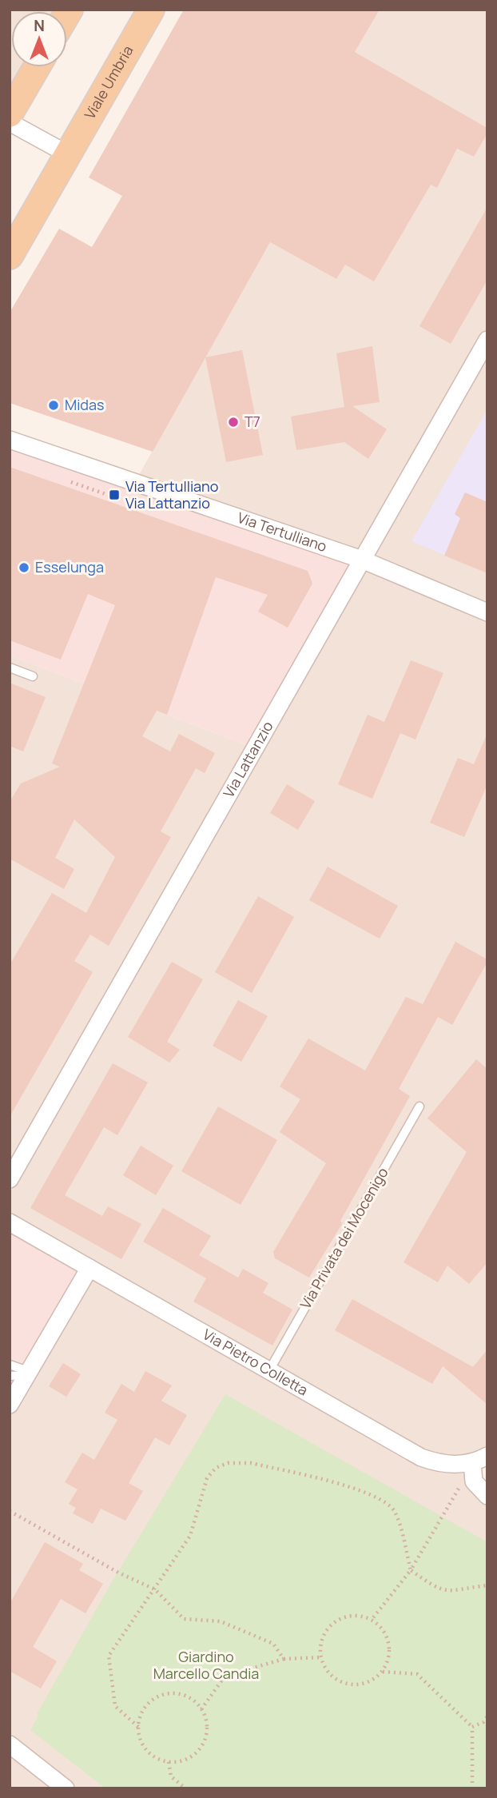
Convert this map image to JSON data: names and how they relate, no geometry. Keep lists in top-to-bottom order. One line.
{"streets":{"main road":["Viale Umbria"],"street":["Via Tertulliano","Via Lattanzio","Via Pietro Colletta"],"lane":["Via Privata dei Mocenigo"]},"crossings":[["Via Tertulliano","Via Lattanzio"],["Via Privata dei Mocenigo","Via Pietro Colletta"]],"parks":["Giardino Marcello Candia"],"places":{"other":["Midas","T7","Esselunga"],"transit":["Via Tertulliano Via Lattanzio"]},"north":"top"}
